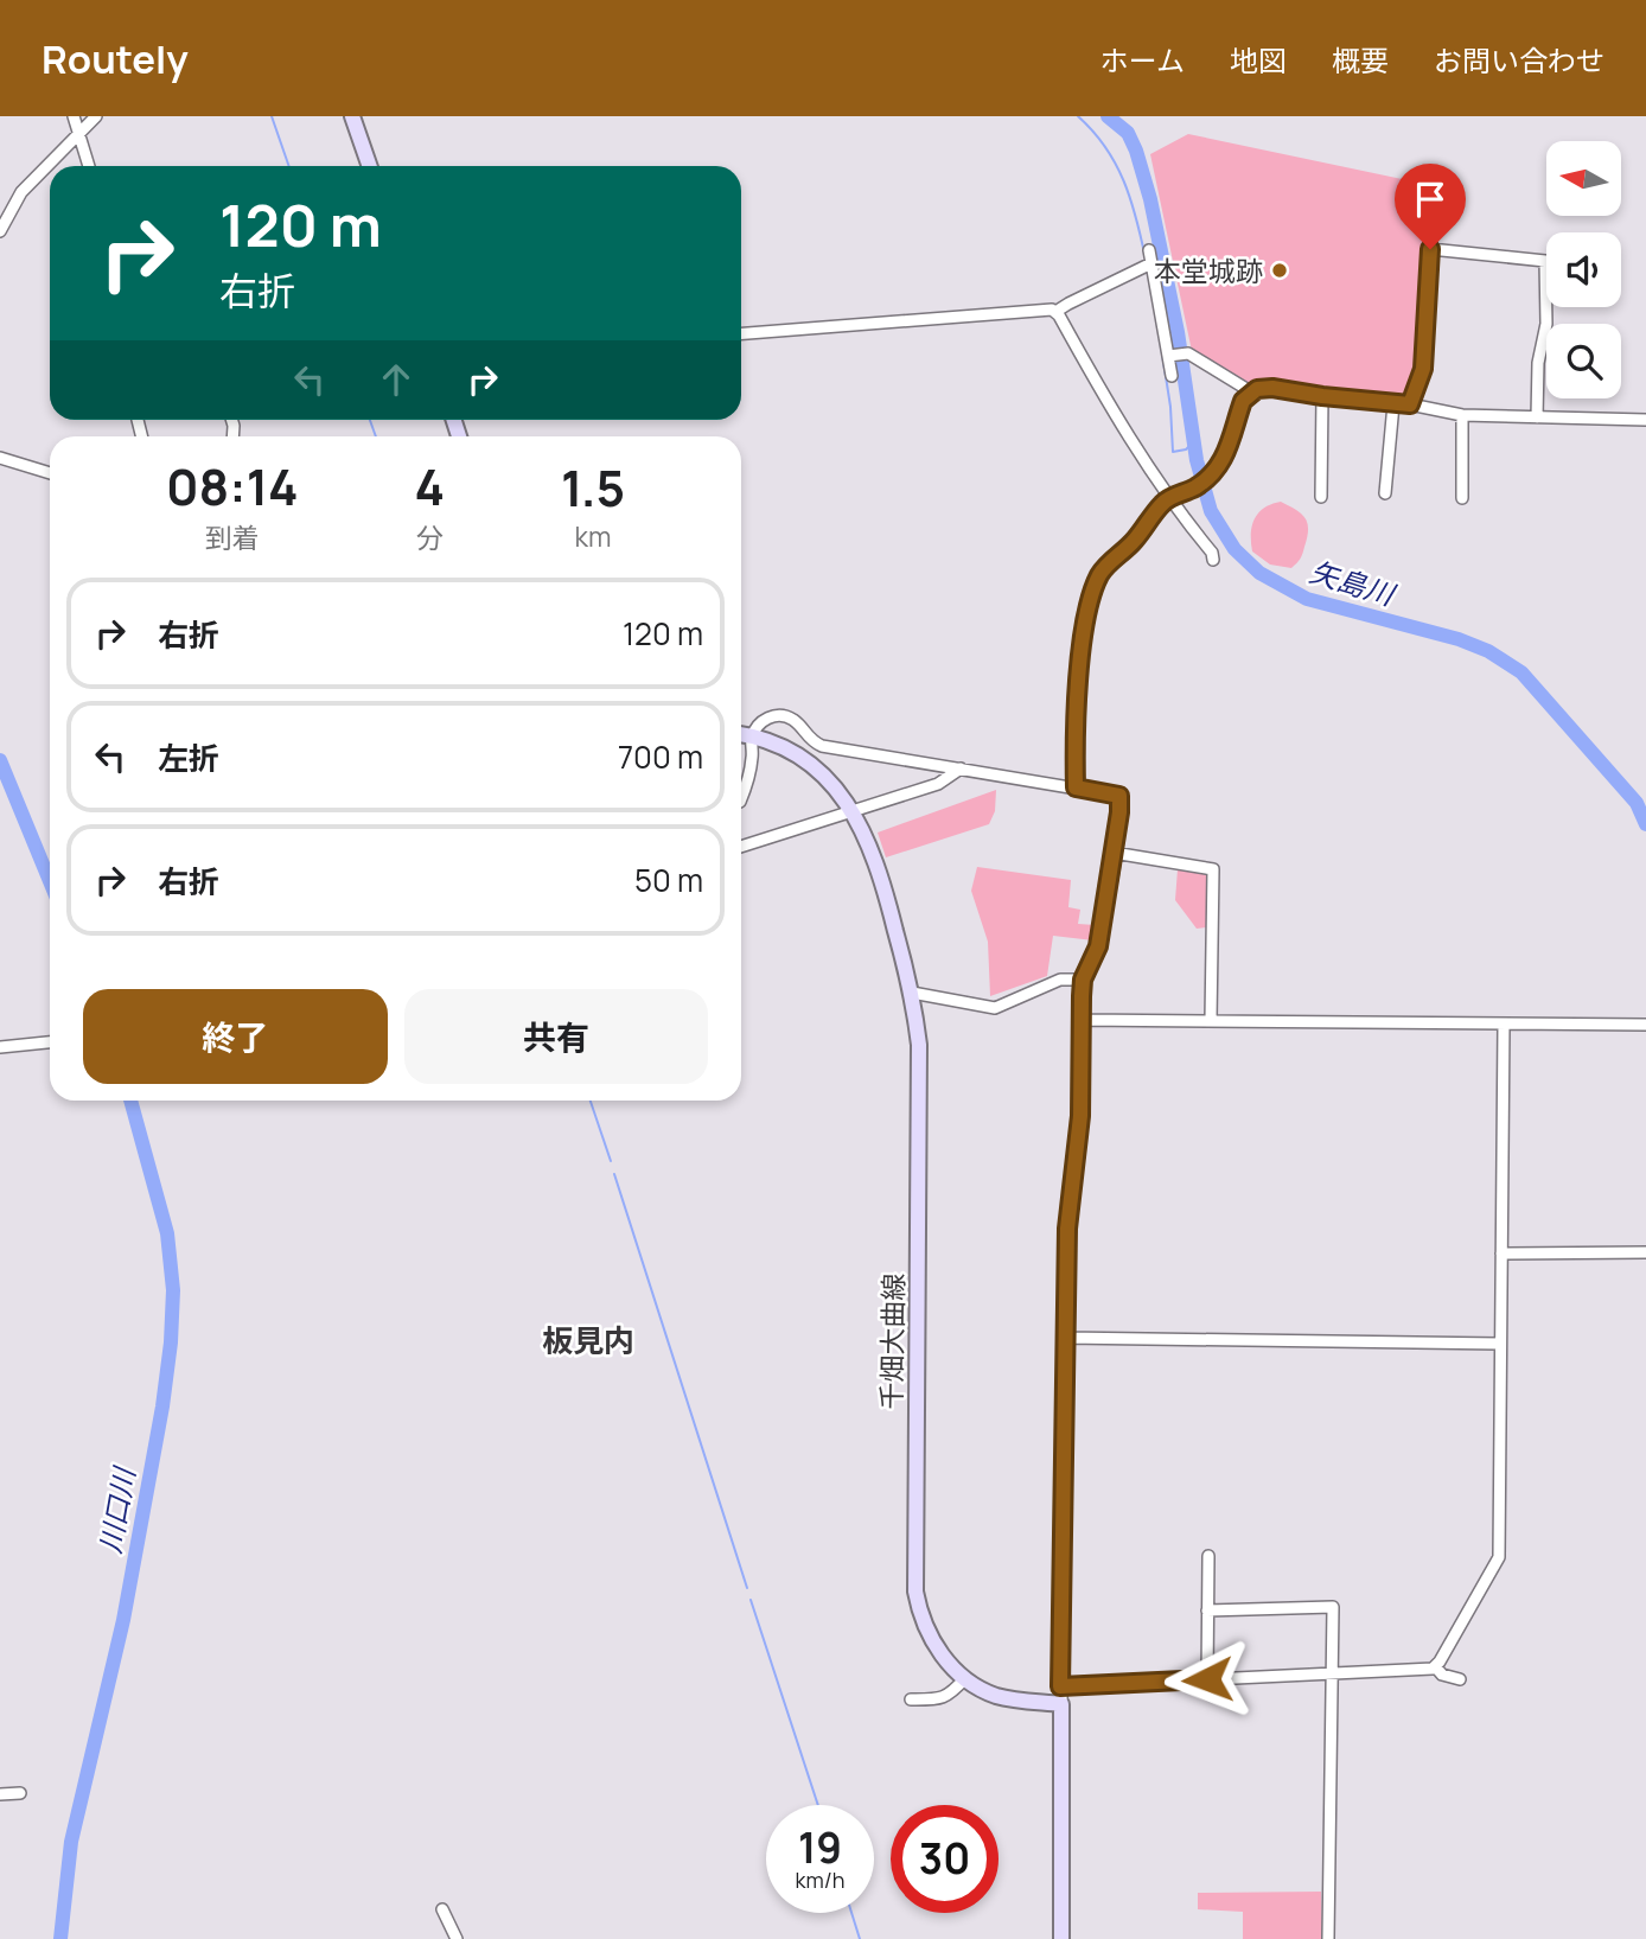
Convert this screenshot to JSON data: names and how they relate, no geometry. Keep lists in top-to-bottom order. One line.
{"streets":{"main road":["千畑大曲線"]},"districts":["板見内"],"water":["矢島川","川口川"],"places":["本堂城跡"],"north":"left","page":{"header":"Routely","nav":["ホーム","地図","概要","お問い合わせ"],"turn":["120 m","右折"],"eta":["08:14","到着","4","分","1.5","km"],"list":[{"name":"右折","value":"120 m"},{"name":"左折","value":"700 m"},{"name":"右折","value":"50 m"}],"buttons":["終了","共有"],"speed":"19 km/h","limit":"30"}}
